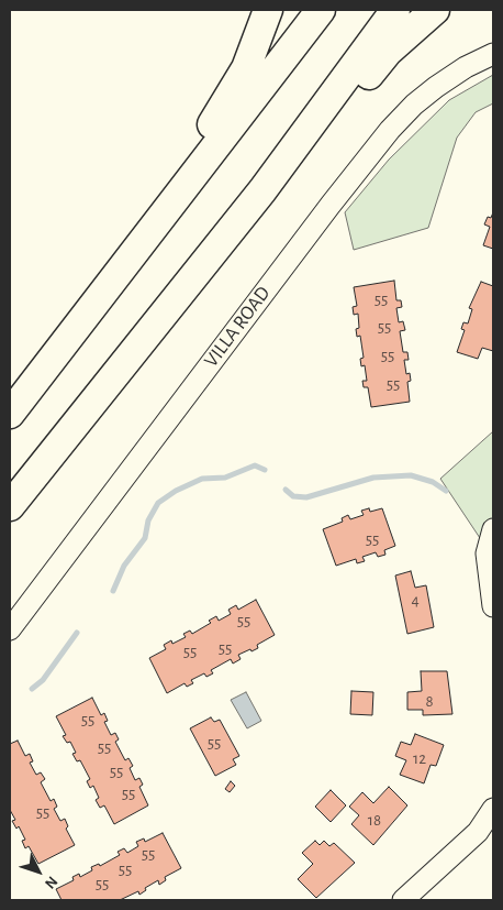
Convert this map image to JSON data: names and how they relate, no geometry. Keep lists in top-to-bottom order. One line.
{"streets":{"street":["VILLA ROAD"]},"house_numbers":["55","55","55","55","55","4","55","55","55","8","55","55","55","12","55","55","55","18","55","55","55"],"north":"bottom right"}
